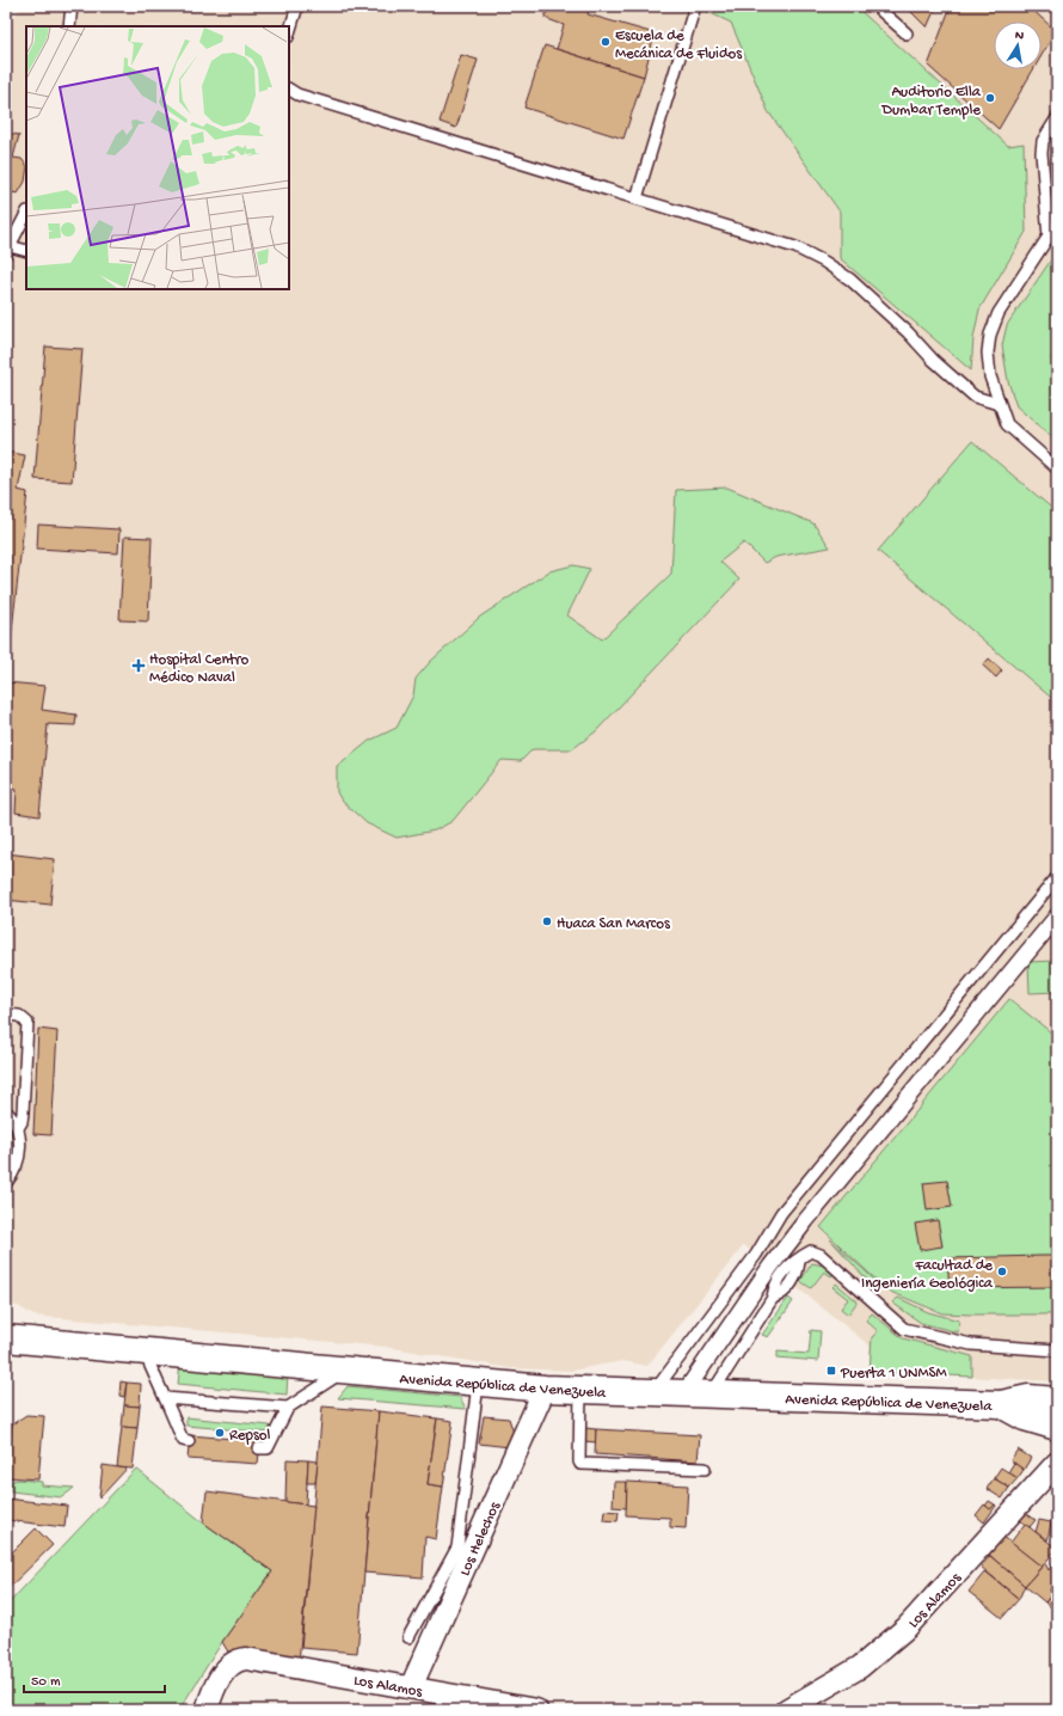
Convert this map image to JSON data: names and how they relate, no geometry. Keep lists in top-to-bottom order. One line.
{"streets":{"main road":["Avenida República de Venezuela"],"street":["Los Helechos","Los Alamos"]},"crossings":[["Avenida República de Venezuela","Los Helechos"],["Los Helechos","Los Alamos"]],"places":{"other":["Escuela de Mecánica de Fluidos","Auditorio Ella Dumbar Temple","Huaca San Marcos","Facultad de Ingeniería Geológica","Repsol"],"health":["Hospital Centro Médico Naval"],"transit":["Puerta 1 UNMSM"]},"scale_bar":"50 m","north":"top"}
